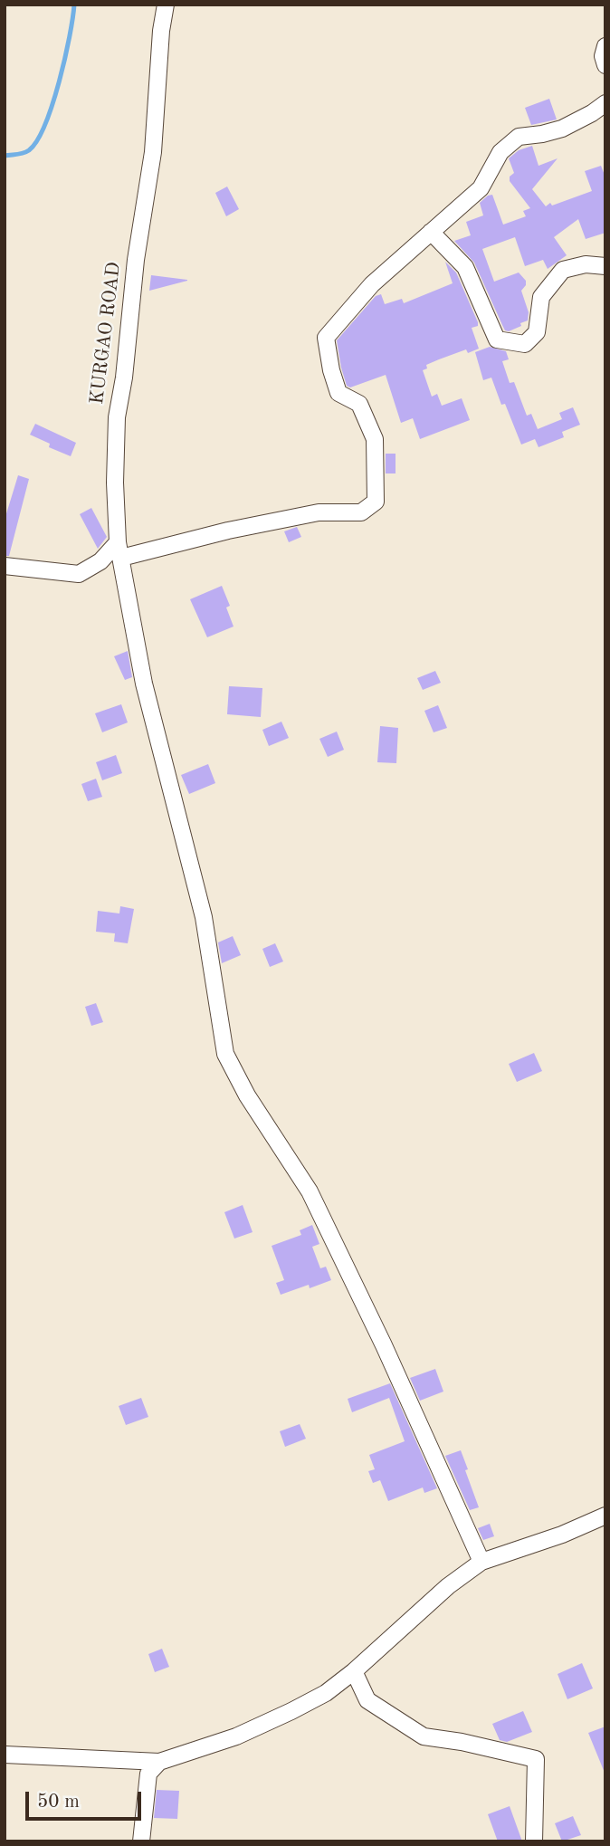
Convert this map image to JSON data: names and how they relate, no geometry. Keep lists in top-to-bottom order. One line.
{"streets":{"street":["KURGAO ROAD"]},"scale_bar":"50 m"}
